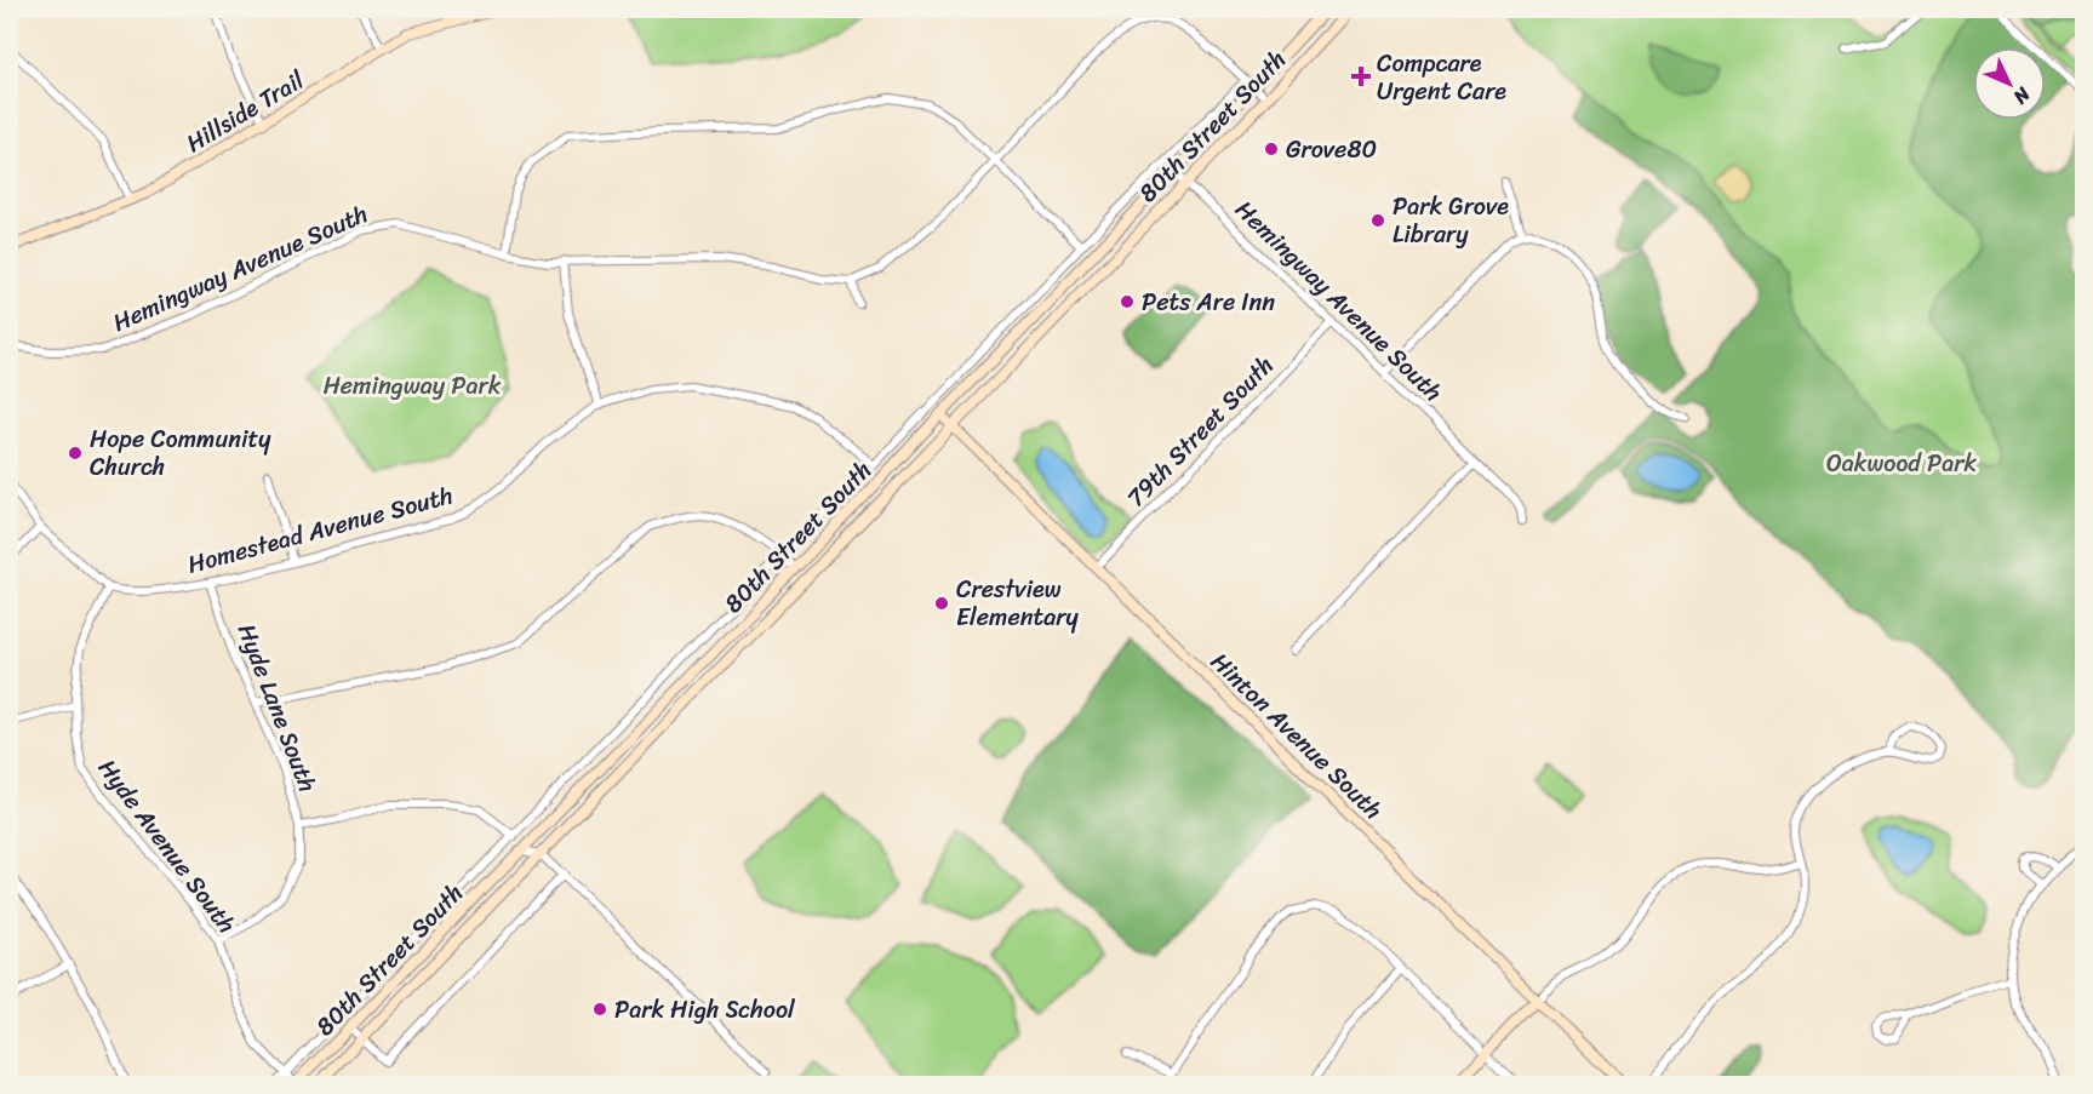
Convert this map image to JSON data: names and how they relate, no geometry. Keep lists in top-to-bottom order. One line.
{"streets":{"main road":["Hillside Trail","80th Street South","Hinton Avenue South"],"street":["Hemingway Avenue South","79th Street South","Homestead Avenue South","Hyde Lane South","Hyde Avenue South"]},"crossings":[["80th Street South","Hemingway Avenue South"],["80th Street South","Homestead Avenue South"],["80th Street South","Hinton Avenue South"],["80th Street South","Hyde Avenue South"],["Hemingway Avenue South","79th Street South"],["79th Street South","Hinton Avenue South"],["Homestead Avenue South","Hyde Lane South"],["Homestead Avenue South","Hyde Avenue South"],["Hyde Lane South","Hyde Avenue South"]],"parks":["Hemingway Park","Oakwood Park"],"places":{"health":["Compcare Urgent Care"],"other":["Grove80","Park Grove Library","Pets Are Inn","Hope Community Church","Crestview Elementary","Park High School"]},"north":"bottom right"}
